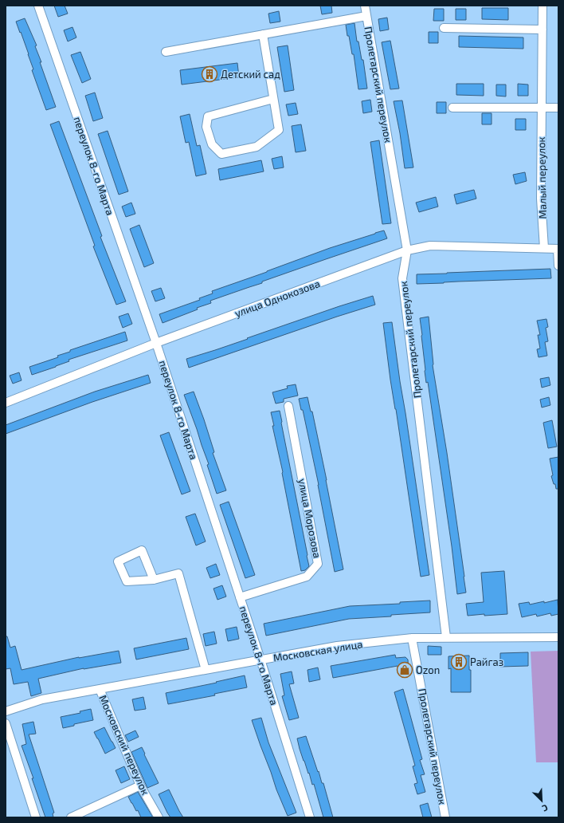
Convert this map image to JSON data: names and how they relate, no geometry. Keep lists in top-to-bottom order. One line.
{"streets":{"street":["Пролетарский переулок","переулок 8-го Марта","Малый переулок","улица Однокозова","улица Морозова","Московская улица","Московский переулок"]},"crossings":[["Пролетарский переулок","улица Однокозова"],["Пролетарский переулок","Московская улица"],["переулок 8-го Марта","улица Однокозова"],["переулок 8-го Марта","улица Морозова"],["переулок 8-го Марта","Московская улица"],["Малый переулок","улица Однокозова"],["Московская улица","Московский переулок"]],"places":{"building":["Детский сад","Райгаз"],"shop":["Ozon"]},"north":"bottom right"}
